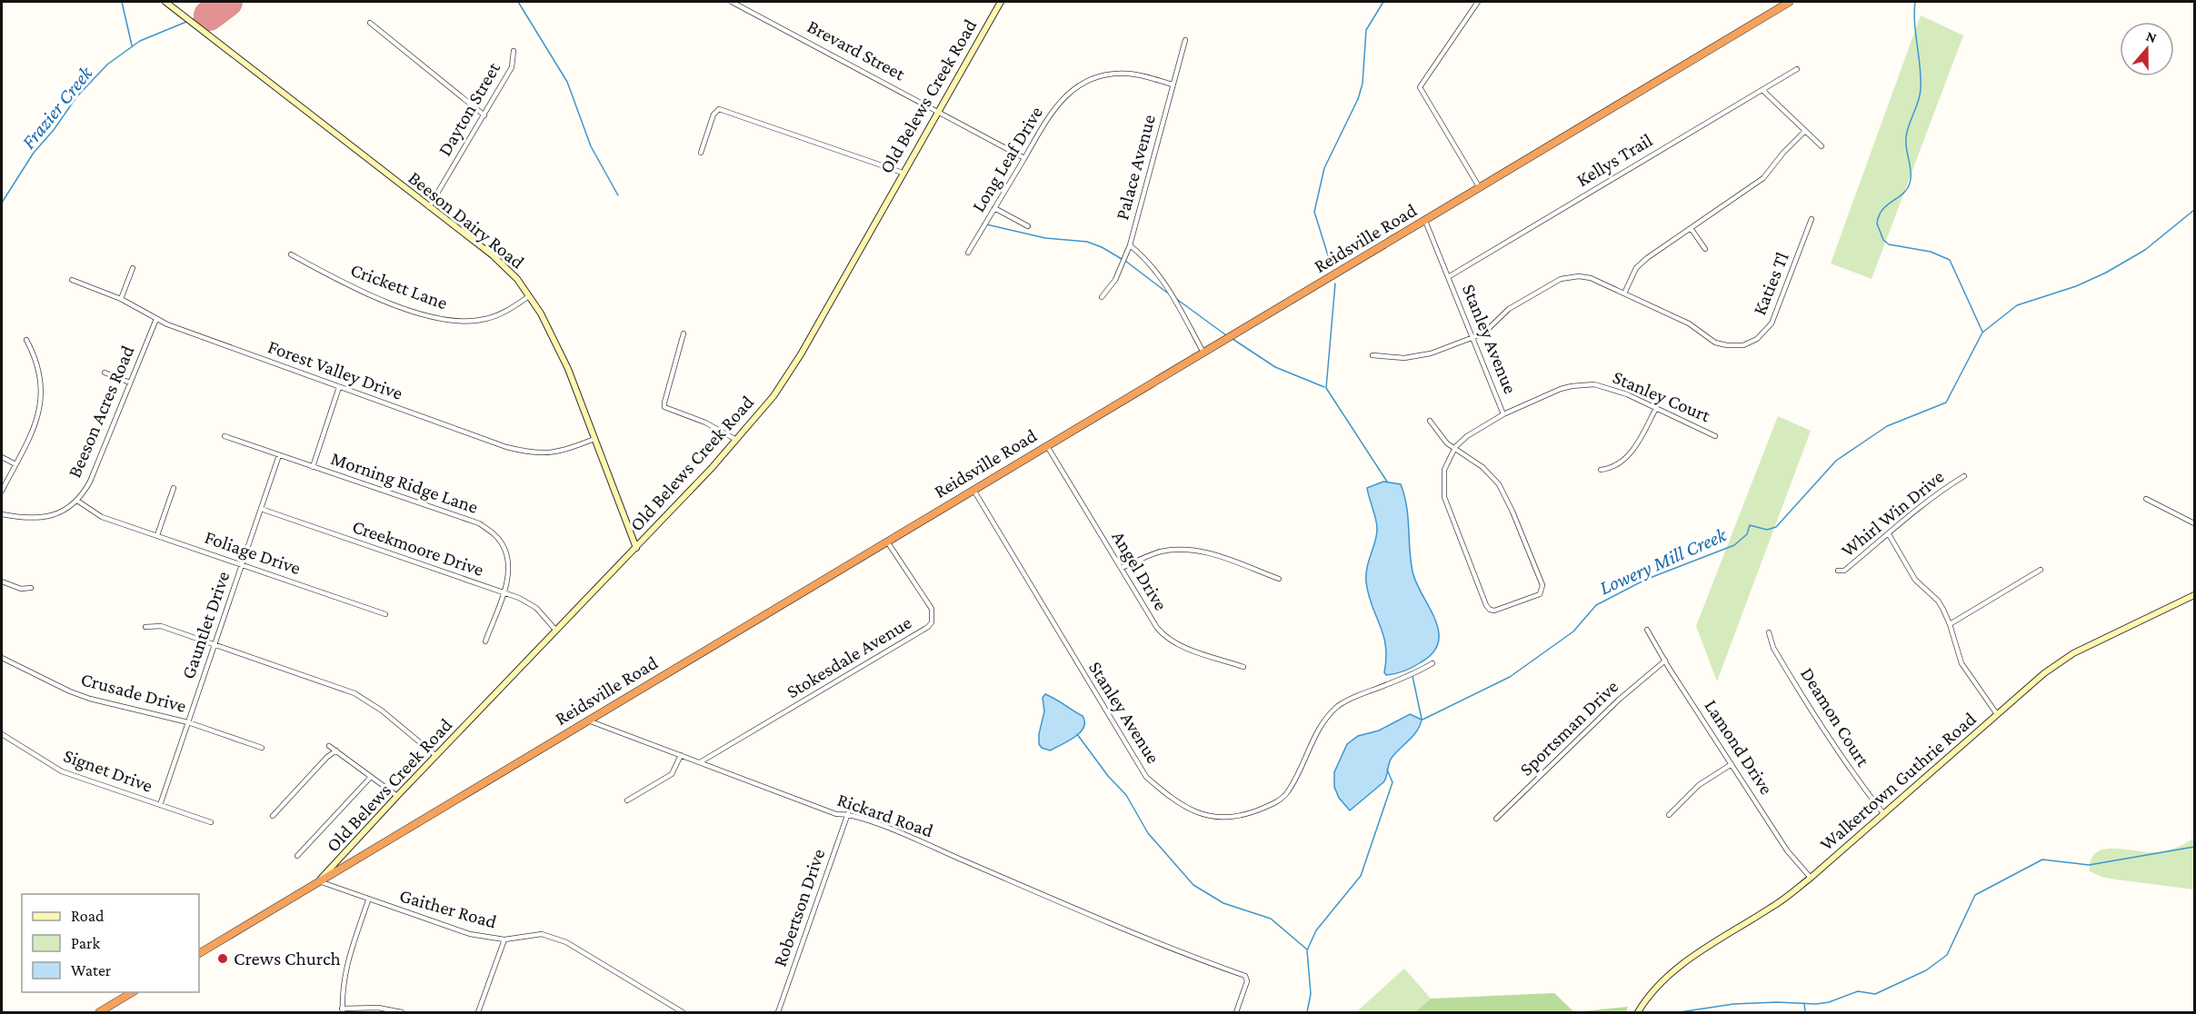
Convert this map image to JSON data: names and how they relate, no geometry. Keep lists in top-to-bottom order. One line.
{"streets":{"highway":["Reidsville Road"],"street":["Brevard Street","Old Belews Creek Road","Dayton Street","Long Leaf Drive","Kellys Trail","Palace Avenue","Beeson Dairy Road","Katies Tl","Crickett Lane","Stanley Avenue","Forest Valley Drive","Stanley Court","Beeson Acres Road","Morning Ridge Lane","Whirl Win Drive","Creekmoore Drive","Foliage Drive","Angel Drive","Gauntlet Drive","Stokesdale Avenue","Crusade Drive","Deamon Court","Sportsman Drive","Lamond Drive","Signet Drive","Walkertown Guthrie Road","Rickard Road","Robertson Drive","Gaither Road"]},"crossings":[["Brevard Street","Old Belews Creek Road"],["Brevard Street","Long Leaf Drive"],["Old Belews Creek Road","Beeson Dairy Road"],["Old Belews Creek Road","Reidsville Road"],["Old Belews Creek Road","Creekmoore Drive"],["Old Belews Creek Road","Gaither Road"],["Dayton Street","Beeson Dairy Road"],["Long Leaf Drive","Palace Avenue"],["Kellys Trail","Stanley Avenue"],["Beeson Dairy Road","Crickett Lane"],["Beeson Dairy Road","Forest Valley Drive"],["Reidsville Road","Stanley Avenue"],["Reidsville Road","Angel Drive"],["Reidsville Road","Stokesdale Avenue"],["Reidsville Road","Rickard Road"],["Reidsville Road","Gaither Road"],["Katies Tl","Stanley Avenue"],["Stanley Avenue","Stanley Court"],["Forest Valley Drive","Beeson Acres Road"],["Beeson Acres Road","Foliage Drive"],["Morning Ridge Lane","Creekmoore Drive"],["Morning Ridge Lane","Gauntlet Drive"],["Creekmoore Drive","Gauntlet Drive"],["Foliage Drive","Gauntlet Drive"],["Gauntlet Drive","Crusade Drive"],["Gauntlet Drive","Signet Drive"],["Stokesdale Avenue","Rickard Road"],["Deamon Court","Walkertown Guthrie Road"],["Sportsman Drive","Lamond Drive"],["Lamond Drive","Walkertown Guthrie Road"],["Rickard Road","Robertson Drive"]],"water":["Frazier Creek","Lowery Mill Creek"],"places":["Crews Church"],"legend":["Road","Park","Water"],"north":"top"}
